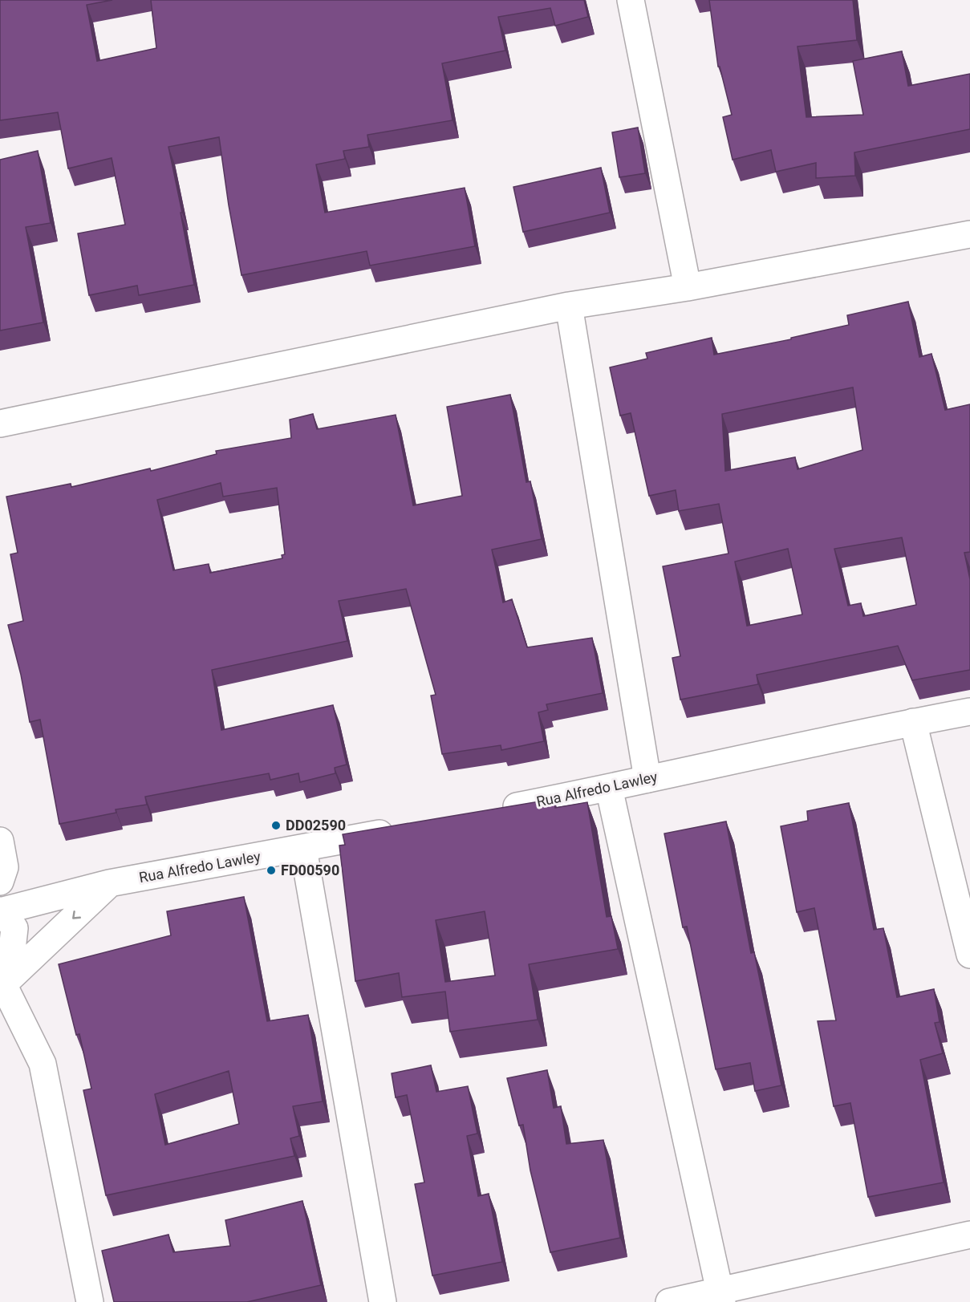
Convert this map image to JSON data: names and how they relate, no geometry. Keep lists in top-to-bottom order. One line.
{"streets":{"street":["Rua Alfredo Lawley"]},"places":["DD02590","FD00590"]}
